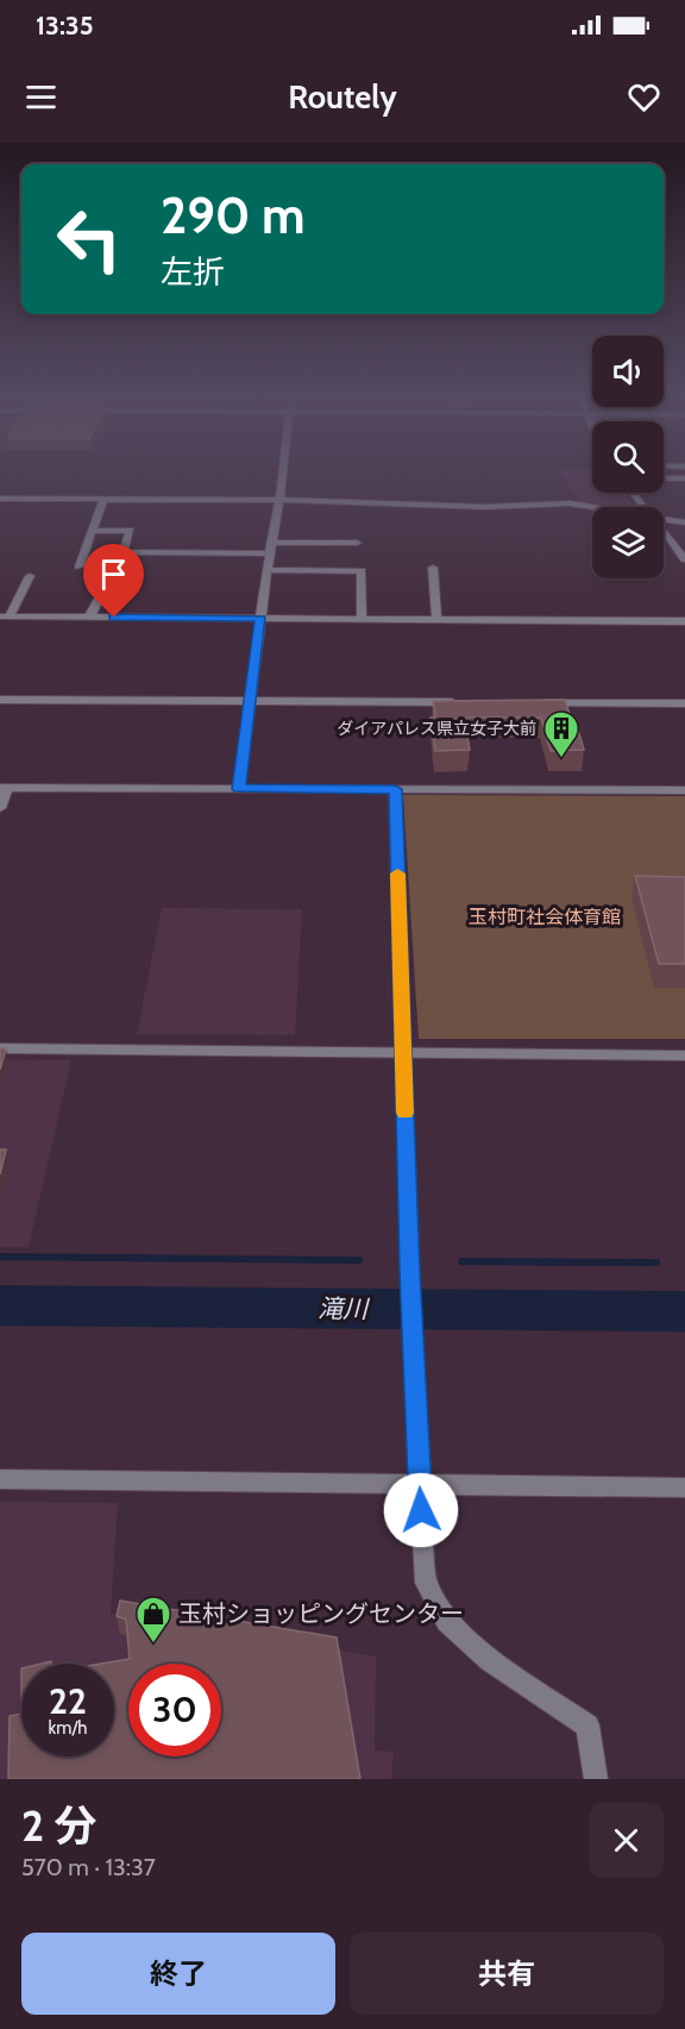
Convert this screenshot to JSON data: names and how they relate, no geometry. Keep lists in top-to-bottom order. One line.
{"water":["滝川"],"parks":["玉村町社会体育館"],"places":{"building":["ダイアパレス県立女子大前"],"shop":["玉村ショッピングセンター"]},"page":{"status":"13:35","header":"Routely","turn":["290 m","左折"],"speed":"22 km/h","limit":"30","heading":["2 分","570 m · 13:37"],"buttons":["終了","共有"]}}
